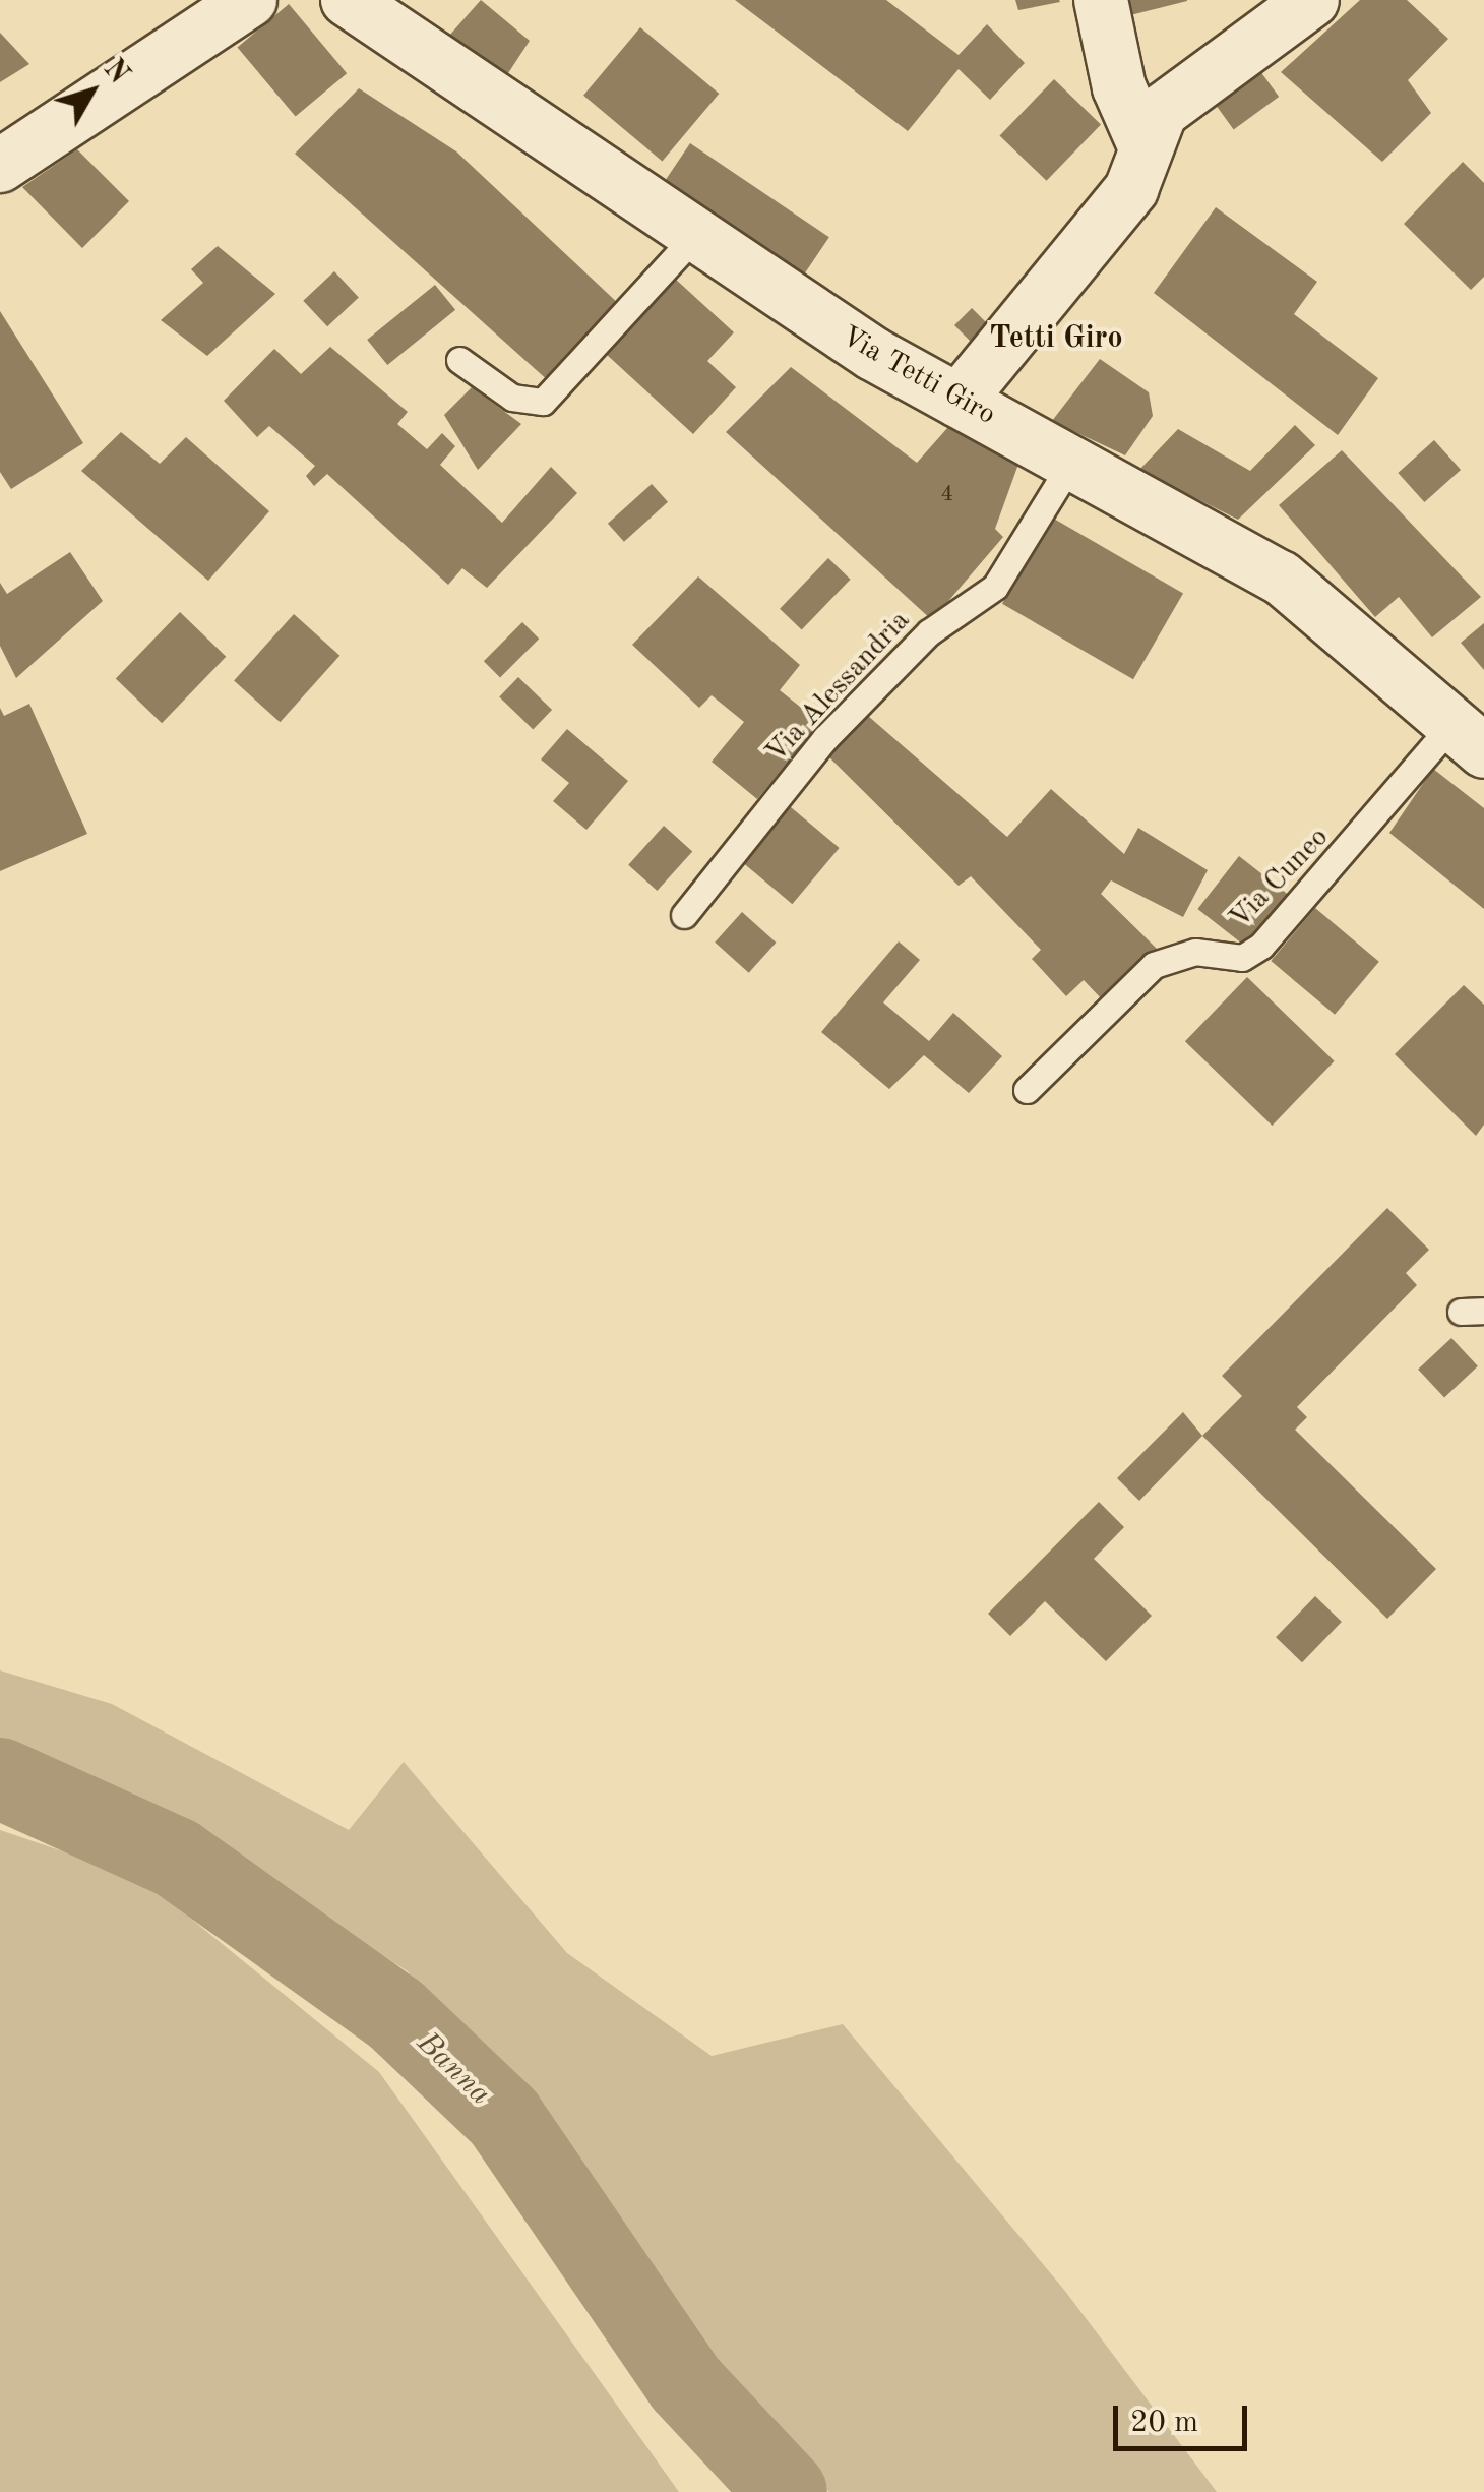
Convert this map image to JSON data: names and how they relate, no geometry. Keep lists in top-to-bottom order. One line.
{"streets":{"street":["Via Tetti Giro"],"lane":["Via Alessandria","Via Cuneo"]},"crossings":[["Via Tetti Giro","Via Alessandria"],["Via Tetti Giro","Via Cuneo"]],"districts":["Tetti Giro"],"water":["Banna"],"house_numbers":["4"],"scale_bar":"20 m","north":"top right"}
